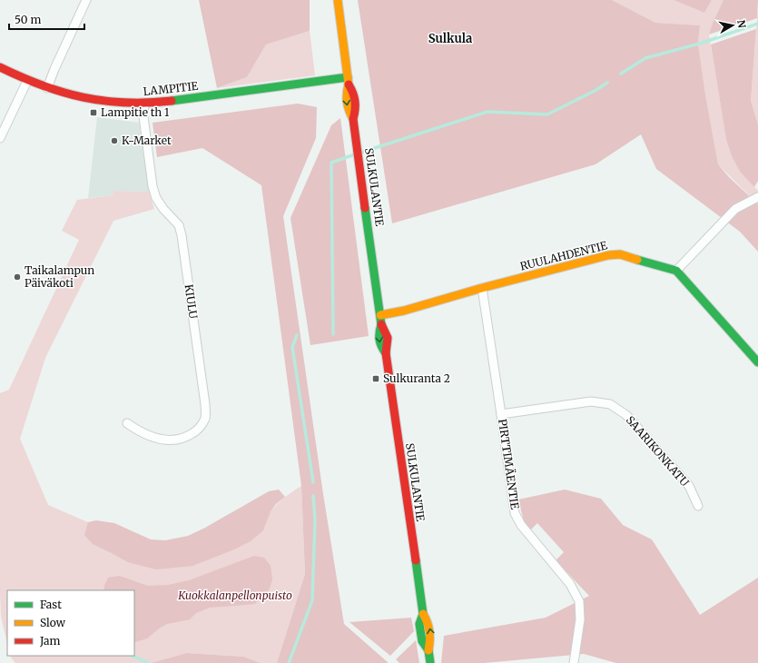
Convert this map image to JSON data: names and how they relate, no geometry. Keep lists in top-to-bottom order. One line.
{"streets":{"street":["LAMPITIE","SULKULANTIE","RUULAHDENTIE","KIULU","SAARIKONKATU","PIRTTIMÄENTIE"]},"crossings":[["LAMPITIE","SULKULANTIE"],["LAMPITIE","KIULU"],["SULKULANTIE","RUULAHDENTIE"],["RUULAHDENTIE","PIRTTIMÄENTIE"],["SAARIKONKATU","PIRTTIMÄENTIE"]],"districts":["Sulkula"],"parks":["Kuokkalanpellonpuisto"],"places":{"transit":["Lampitie th 1","Sulkuranta 2"],"other":["K-Market","Taikalampun Päiväkoti"]},"legend":["Fast","Slow","Jam"],"scale_bar":"50 m","north":"right"}
